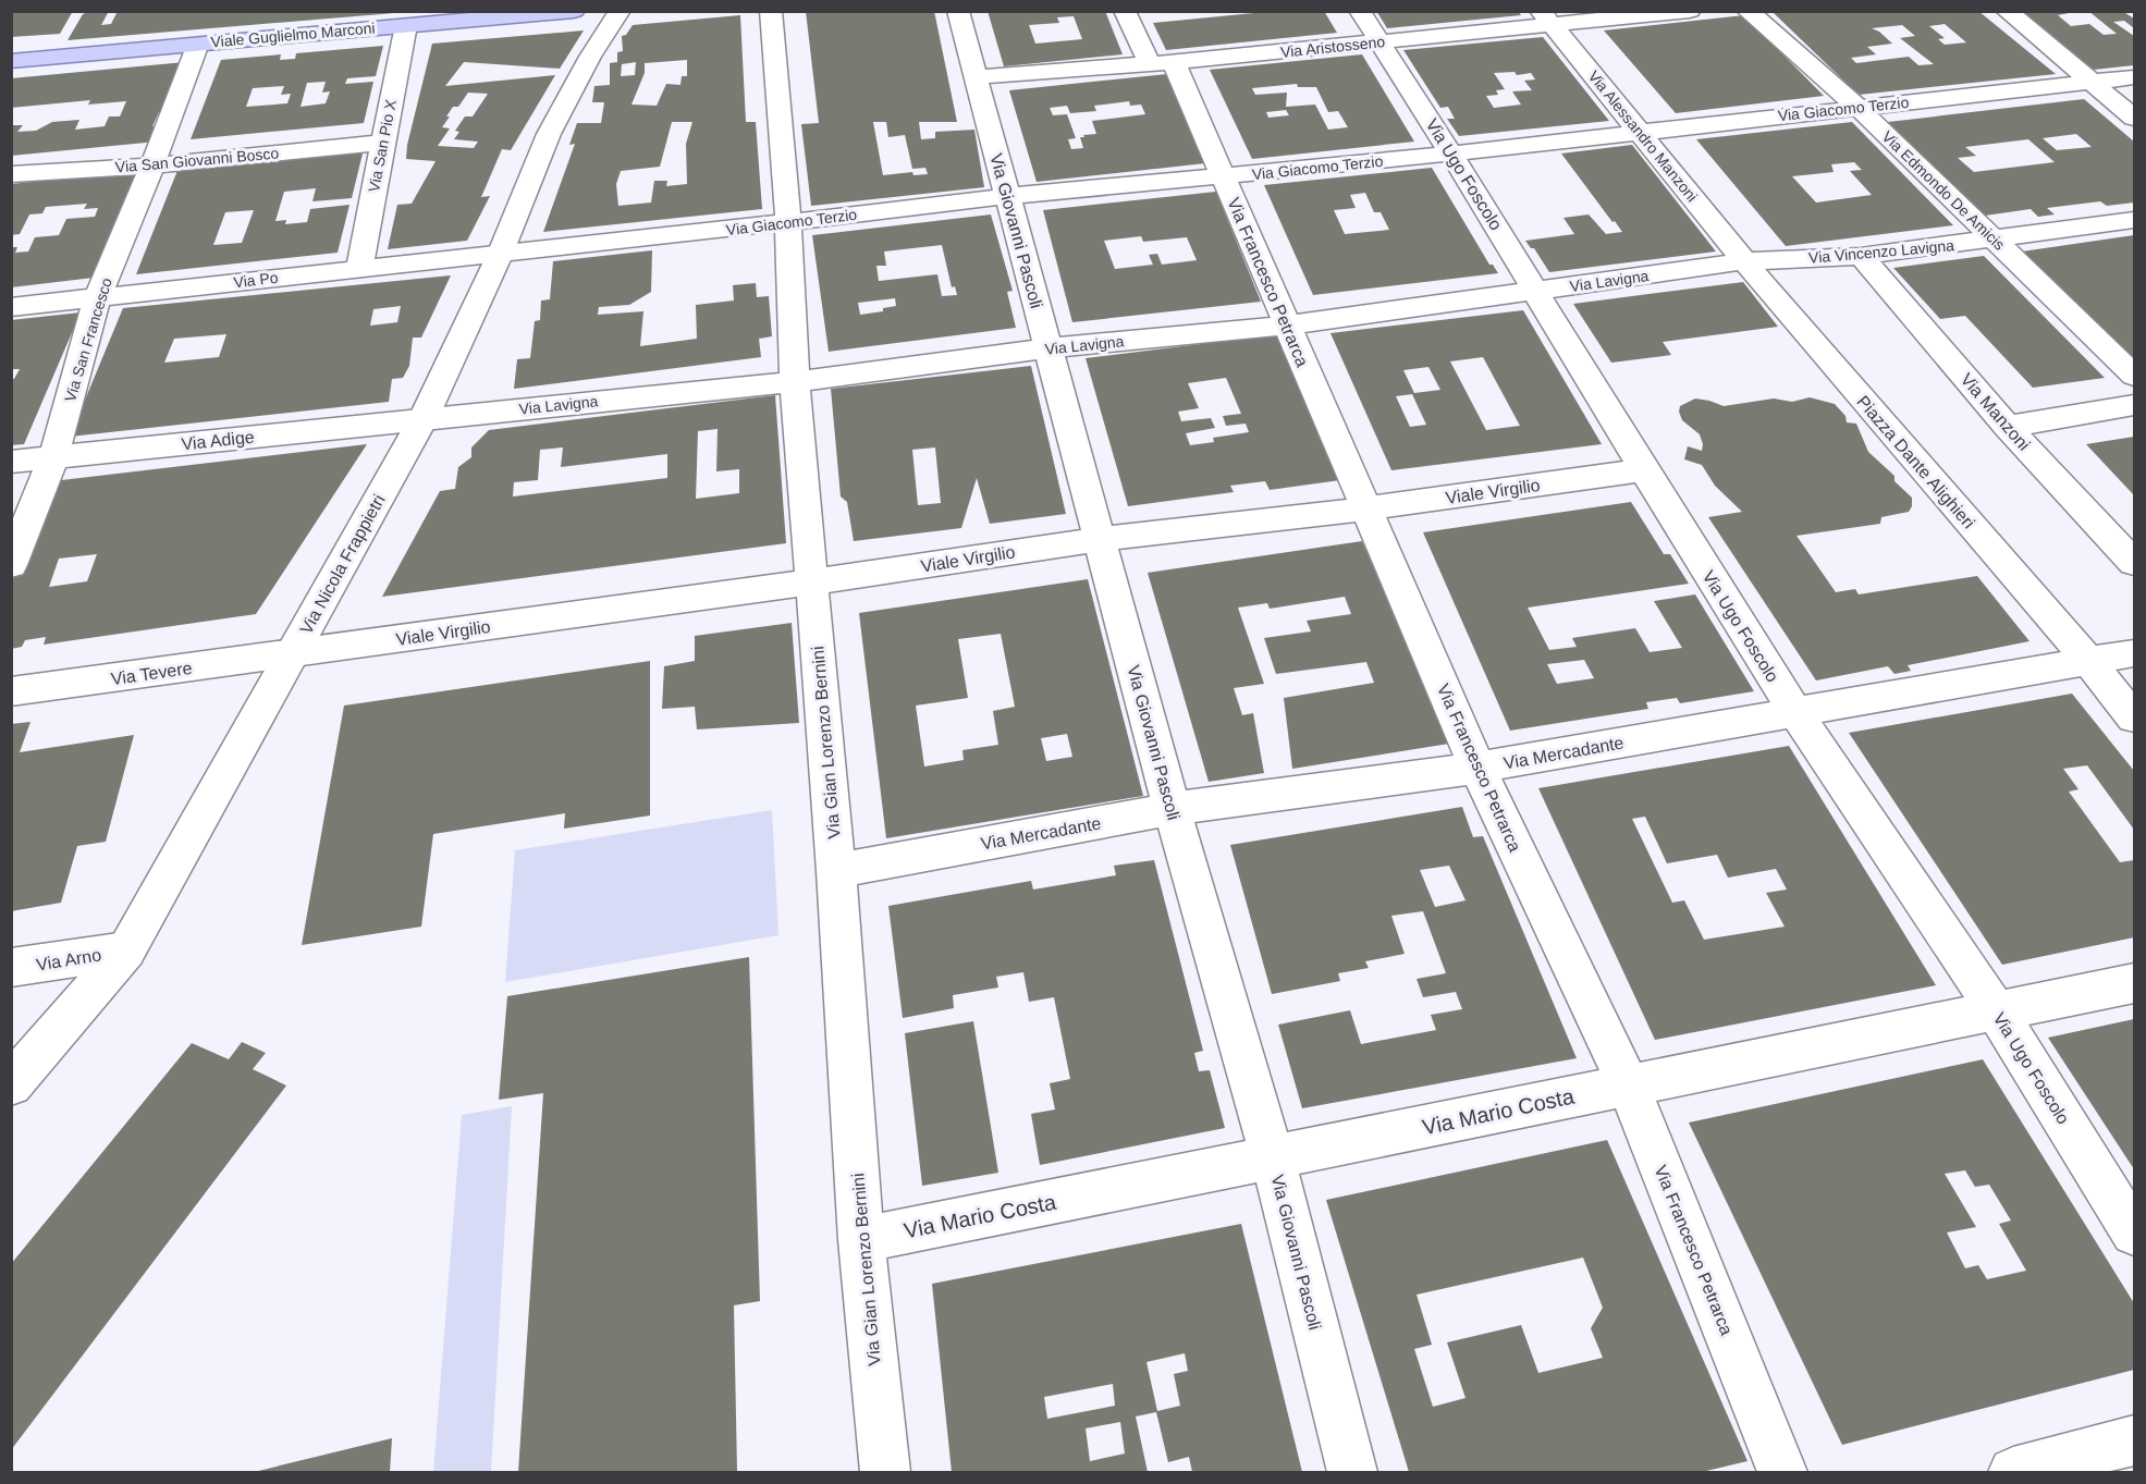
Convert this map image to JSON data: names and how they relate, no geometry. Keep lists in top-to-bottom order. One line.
{"streets":{"main road":["Viale Guglielmo Marconi"],"street":["Via Aristosseno","Via Giacomo Terzio","Via Alessandro Manzoni","Via San Pio X","Via San Giovanni Bosco","Via Ugo Foscolo","Via Edmondo De Amicis","Via Giovanni Pascoli","Via Vincenzo Lavigna","Via Po","Via Lavigna","Via Francesco Petrarca","Via San Francesco","Via Manzoni","Via Adige","Piazza Dante Alighieri","Viale Virgilio","Via Nicola Frappietri","Via Tevere","Via Gian Lorenzo Bernini","Via Mercadante","Via Arno","Via Mario Costa"]},"crossings":[["Viale Guglielmo Marconi","Via San Pio X"],["Viale Guglielmo Marconi","Via San Francesco"],["Via Aristosseno","Via Alessandro Manzoni"],["Via Aristosseno","Via Ugo Foscolo"],["Via Aristosseno","Via Giovanni Pascoli"],["Via Aristosseno","Via Francesco Petrarca"],["Via Giacomo Terzio","Via Alessandro Manzoni"],["Via Giacomo Terzio","Via Ugo Foscolo"],["Via Giacomo Terzio","Via Edmondo De Amicis"],["Via Giacomo Terzio","Via Giovanni Pascoli"],["Via Giacomo Terzio","Via Po"],["Via Giacomo Terzio","Via Francesco Petrarca"],["Via Giacomo Terzio","Via Nicola Frappietri"],["Via Giacomo Terzio","Via Gian Lorenzo Bernini"],["Via Alessandro Manzoni","Via Vincenzo Lavigna"],["Via Alessandro Manzoni","Via Lavigna"],["Via Alessandro Manzoni","Piazza Dante Alighieri"],["Via San Pio X","Via San Giovanni Bosco"],["Via San Pio X","Via Po"],["Via San Giovanni Bosco","Via San Francesco"],["Via Ugo Foscolo","Via Lavigna"],["Via Ugo Foscolo","Viale Virgilio"],["Via Ugo Foscolo","Via Mercadante"],["Via Ugo Foscolo","Via Mario Costa"],["Via Edmondo De Amicis","Via Vincenzo Lavigna"],["Via Giovanni Pascoli","Via Lavigna"],["Via Giovanni Pascoli","Viale Virgilio"],["Via Giovanni Pascoli","Via Mercadante"],["Via Giovanni Pascoli","Via Mario Costa"],["Via Vincenzo Lavigna","Via Lavigna"],["Via Vincenzo Lavigna","Via Manzoni"],["Via Vincenzo Lavigna","Piazza Dante Alighieri"],["Via Po","Via San Francesco"],["Via Po","Via Nicola Frappietri"],["Via Lavigna","Via Francesco Petrarca"],["Via Lavigna","Via Adige"],["Via Lavigna","Piazza Dante Alighieri"],["Via Lavigna","Via Nicola Frappietri"],["Via Lavigna","Via Gian Lorenzo Bernini"],["Via Francesco Petrarca","Viale Virgilio"],["Via Francesco Petrarca","Via Mercadante"],["Via Francesco Petrarca","Via Mario Costa"],["Via San Francesco","Via Adige"],["Via Adige","Via Nicola Frappietri"],["Piazza Dante Alighieri","Via Mercadante"],["Viale Virgilio","Via Nicola Frappietri"],["Viale Virgilio","Via Tevere"],["Viale Virgilio","Via Gian Lorenzo Bernini"],["Via Nicola Frappietri","Via Tevere"],["Via Nicola Frappietri","Via Arno"],["Via Gian Lorenzo Bernini","Via Mercadante"],["Via Gian Lorenzo Bernini","Via Mario Costa"]]}
